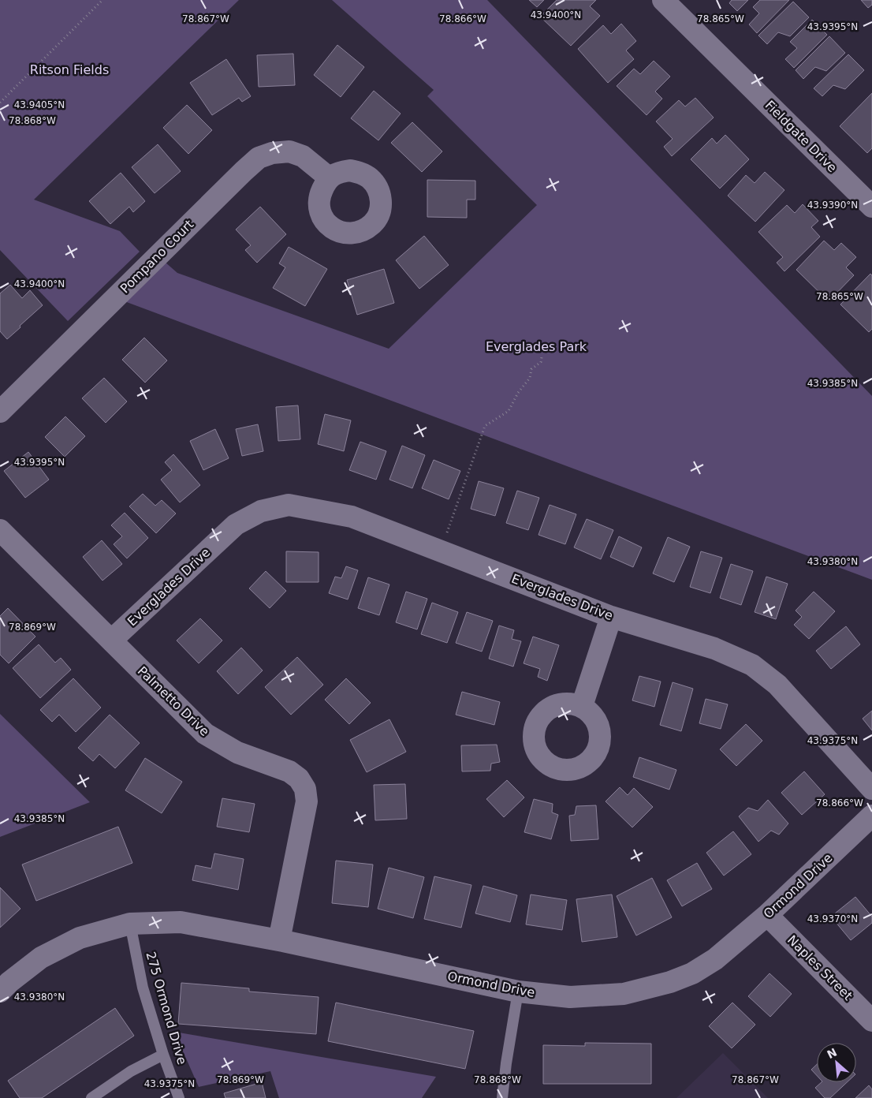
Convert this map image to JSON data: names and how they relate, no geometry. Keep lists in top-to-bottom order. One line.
{"streets":{"street":["Fieldgate Drive","Pompano Court","Everglades Drive","Palmetto Drive","Ormond Drive","Naples Street"],"lane":["275 Ormond Drive"]},"crossings":[["Everglades Drive","Palmetto Drive"],["Palmetto Drive","Ormond Drive"],["Ormond Drive","Naples Street"],["Ormond Drive","275 Ormond Drive"]],"parks":["Ritson Fields","Everglades Park"],"north":"top left","coordinates":["43.9400°N","78.867°W","78.866°W","78.865°W","43.9395°N","43.9405°N","78.868°W","43.9390°N","43.9385°N","43.9380°N","78.869°W","43.9375°N","43.9370°N"]}
